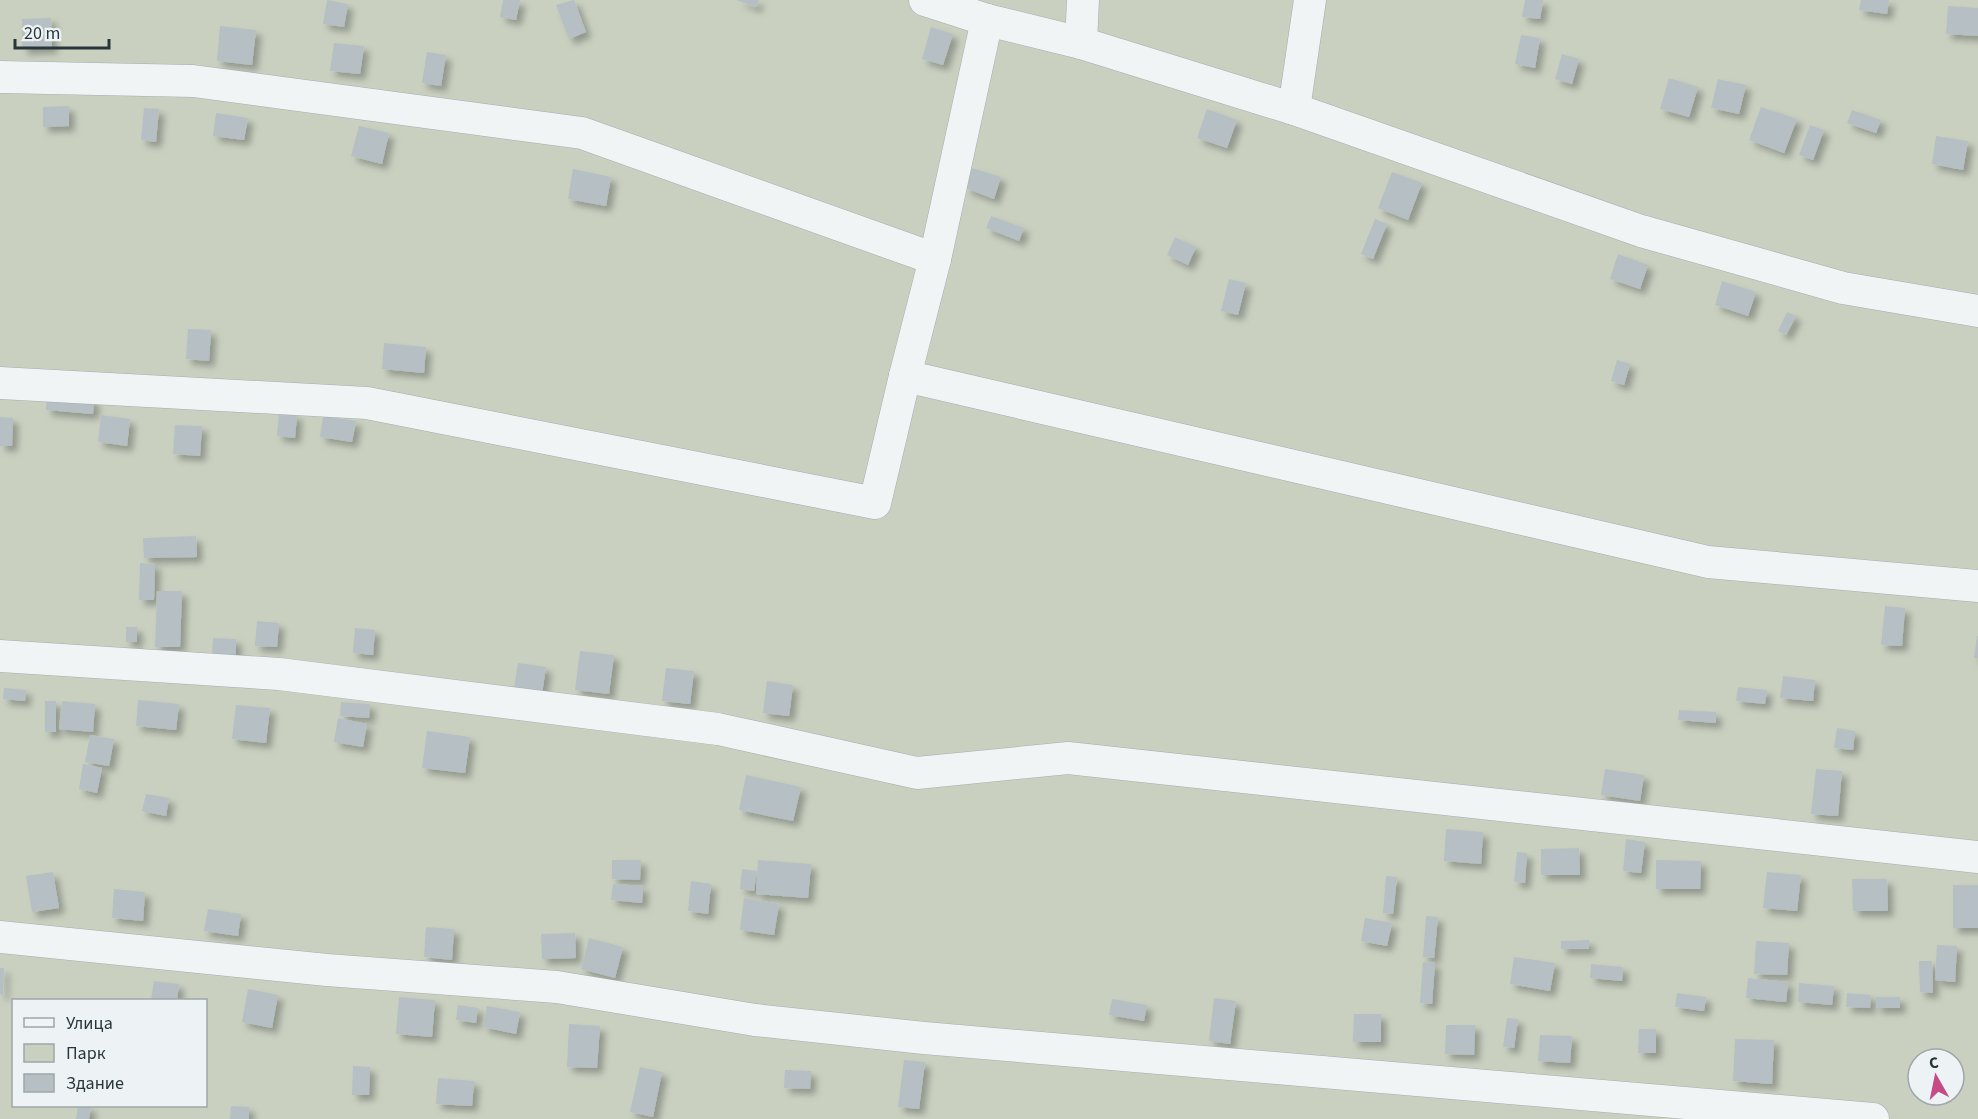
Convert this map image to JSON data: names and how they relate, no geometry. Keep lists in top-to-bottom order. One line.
{"legend":["Улица","Парк","Здание"],"scale_bar":"20 m","north":"top"}
